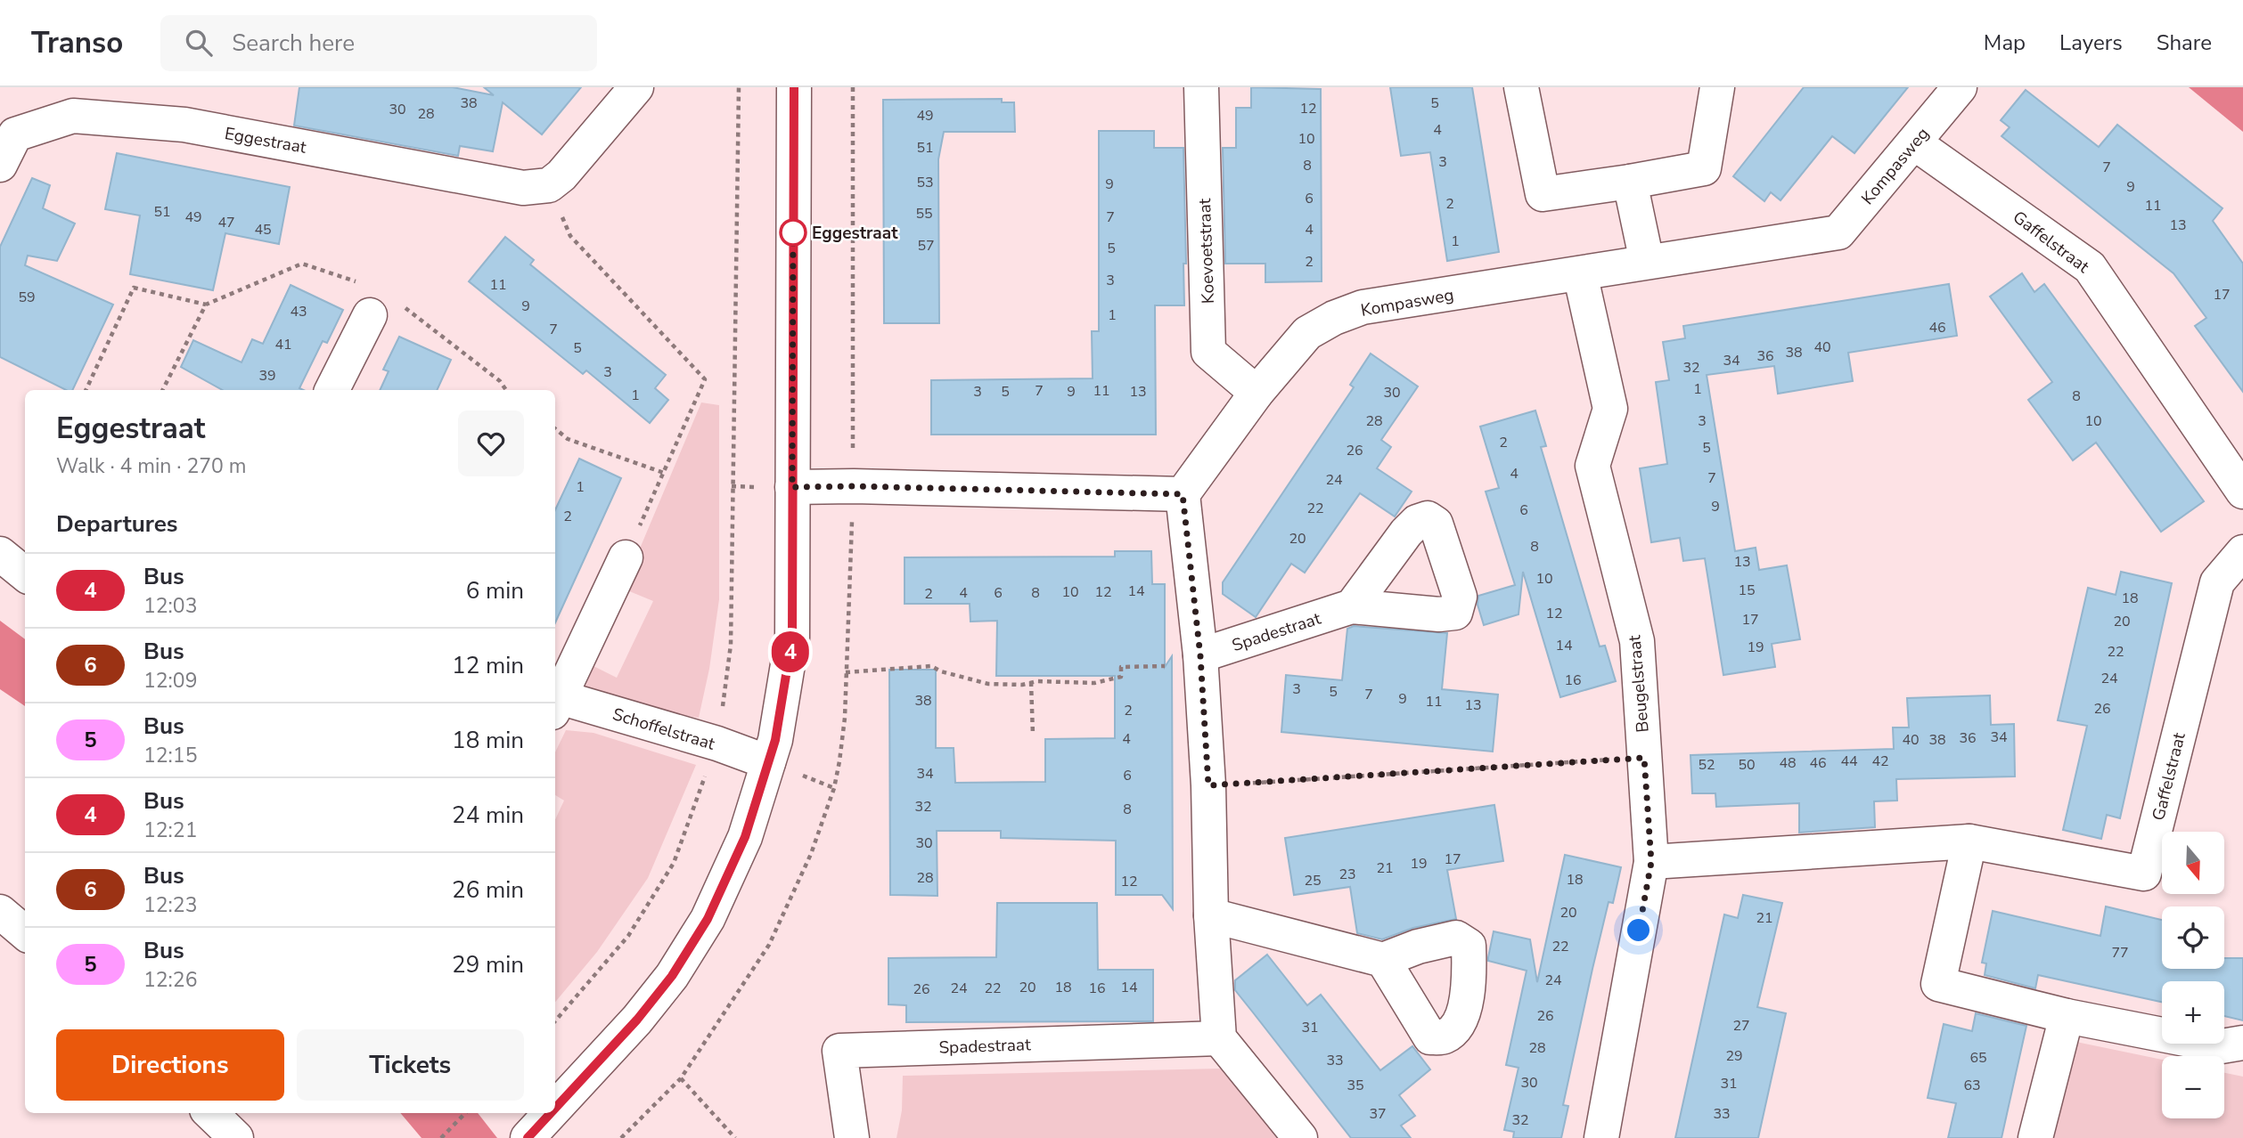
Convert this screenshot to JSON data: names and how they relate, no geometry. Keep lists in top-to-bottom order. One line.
{"streets":{"street":["Eggestraat","Kompasweg","Gaffelstraat","Koevoetstraat","Spadestraat","Beugelstraat","Schoffelstraat"]},"crossings":[["Kompasweg","Gaffelstraat"],["Kompasweg","Koevoetstraat"],["Kompasweg","Beugelstraat"],["Gaffelstraat","Beugelstraat"]],"places":["Eggestraat"],"lines":["bus line 4"],"house_numbers":["38","5","12","30","28","49","4","10","51","3","8","7","53","9","9","6","2","11","51","55","49","7","47","13","45","4","1","57","5","2","3","11","17","59","9","43","1","46","7","41","40","5","38","36","34","32","3","39","1","7","11","3","5","9","13","30","1","8","28","3","10","2","5","26","4","7","24","1","9","22","6","2","20","8","13","10","15","14","10","12","4","6","8","2","18","12","17","20","14","19","22","24","16","3","5","7","9","38","11","13","26","2","34","36","4","40","38","44","42","48","46","52","50","34","6","32","8","30","17","19","21","23","28","18","25","12","20","21","22","77","24","20","18","14","24","22","16","26","26","27","31","28","29","65","33","30","31","35","63","37","33","32"],"north":"bottom","page":{"header":"Transo","search":"Search here","nav":["Map","Layers","Share"],"on_map":"4","heading":[["Eggestraat","Walk · 4 min · 270 m"],"Departures"],"list":[{"mark":"4","name":"Bus","note":"12:03","value":"6 min"},{"mark":"6","name":"Bus","note":"12:09","value":"12 min"},{"mark":"5","name":"Bus","note":"12:15","value":"18 min"},{"mark":"4","name":"Bus","note":"12:21","value":"24 min"},{"mark":"6","name":"Bus","note":"12:23","value":"26 min"},{"mark":"5","name":"Bus","note":"12:26","value":"29 min"}],"map_buttons":["+","−"],"buttons":["Directions","Tickets"]}}
